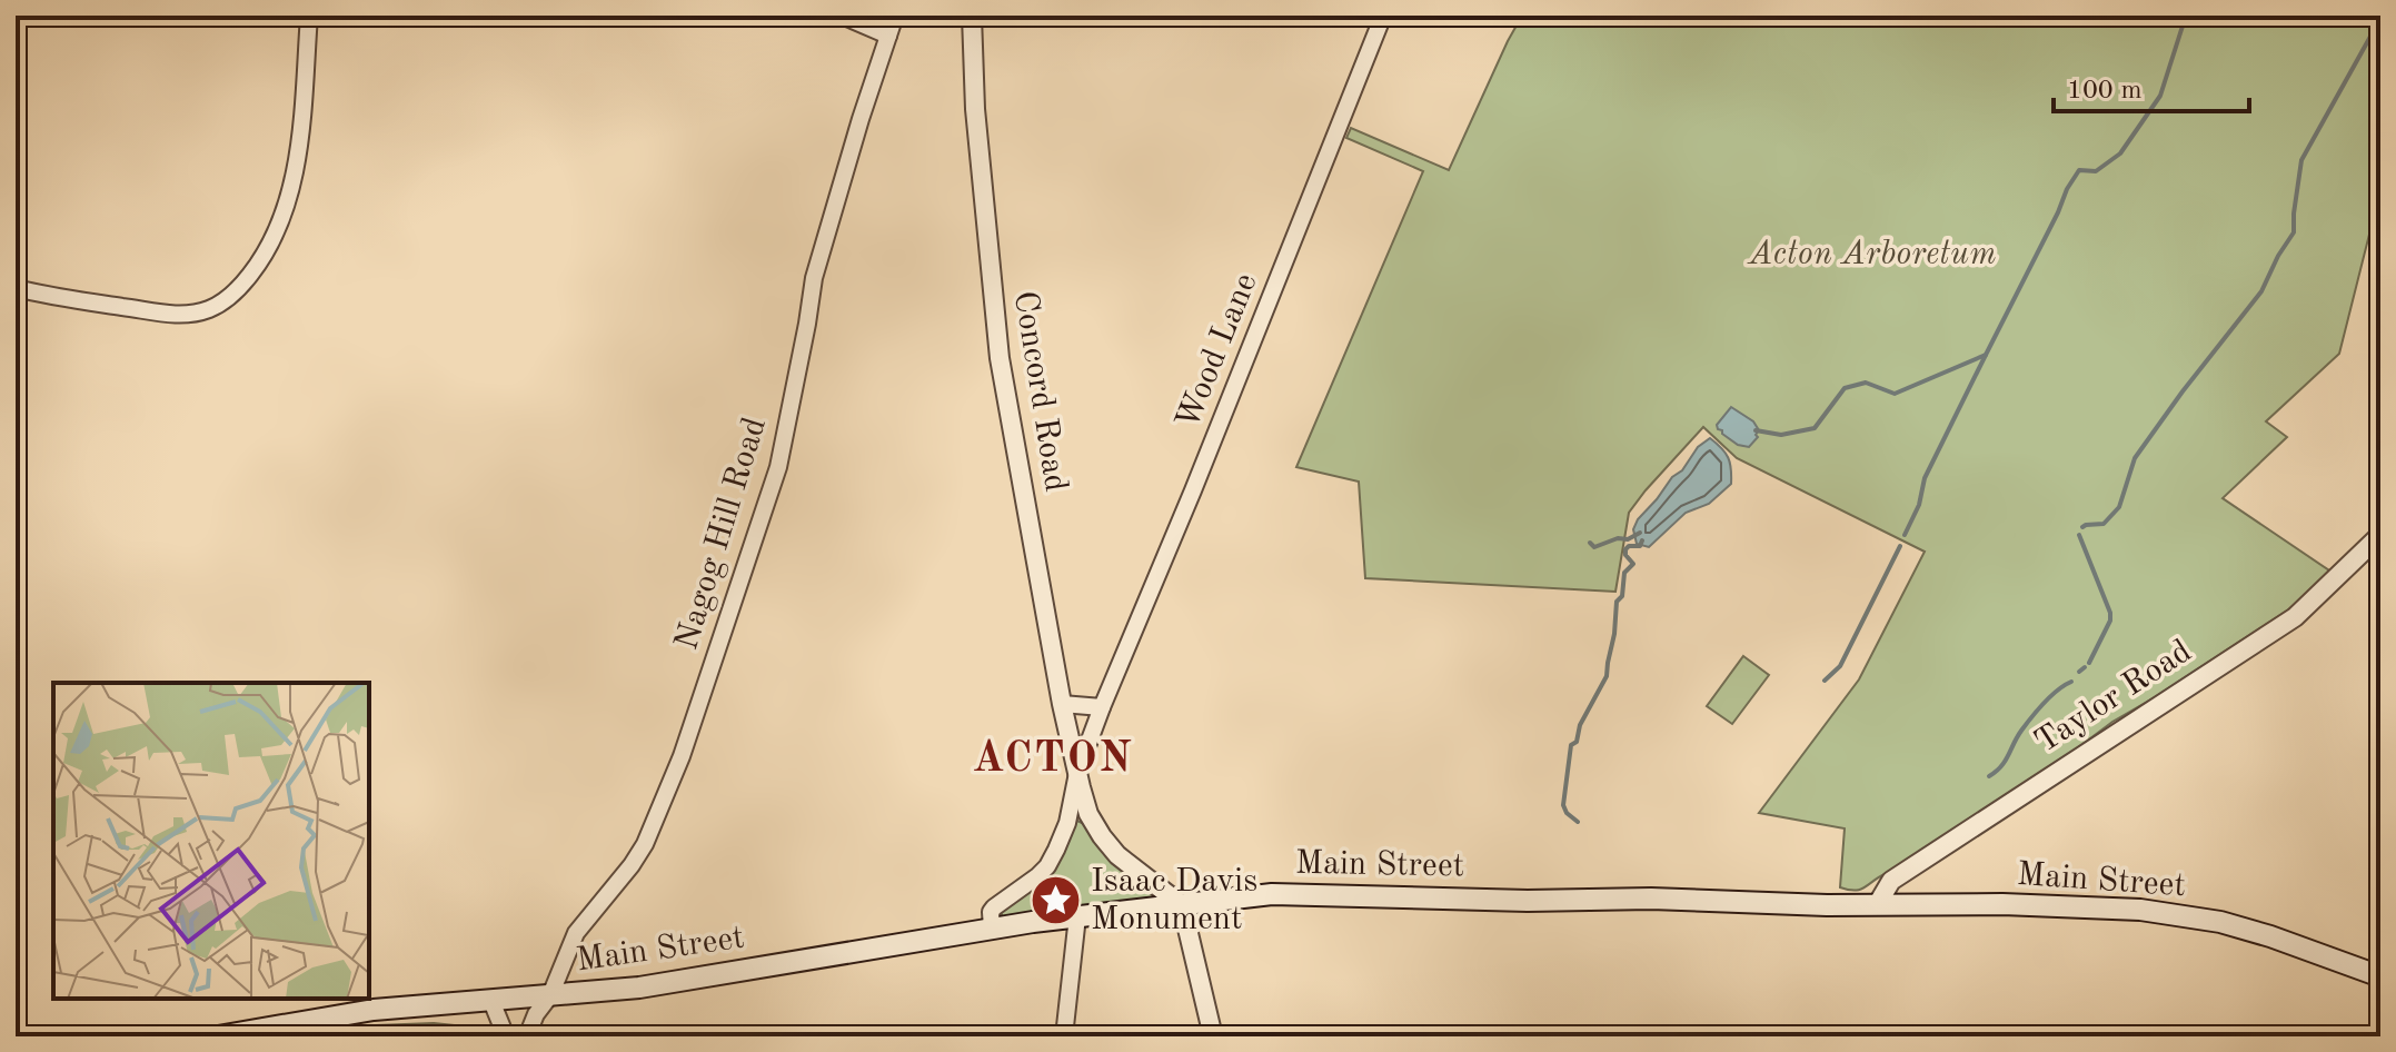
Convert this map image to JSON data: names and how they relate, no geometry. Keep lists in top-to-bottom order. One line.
{"streets":{"main road":["Main Street"],"street":["Wood Lane","Concord Road","Nagog Hill Road","Taylor Road"]},"crossings":[["Wood Lane","Concord Road"],["Concord Road","Main Street"],["Nagog Hill Road","Main Street"],["Taylor Road","Main Street"]],"districts":["ACTON"],"parks":["Acton Arboretum"],"places":{"place":["Isaac Davis Monument"]},"scale_bar":"100 m"}
